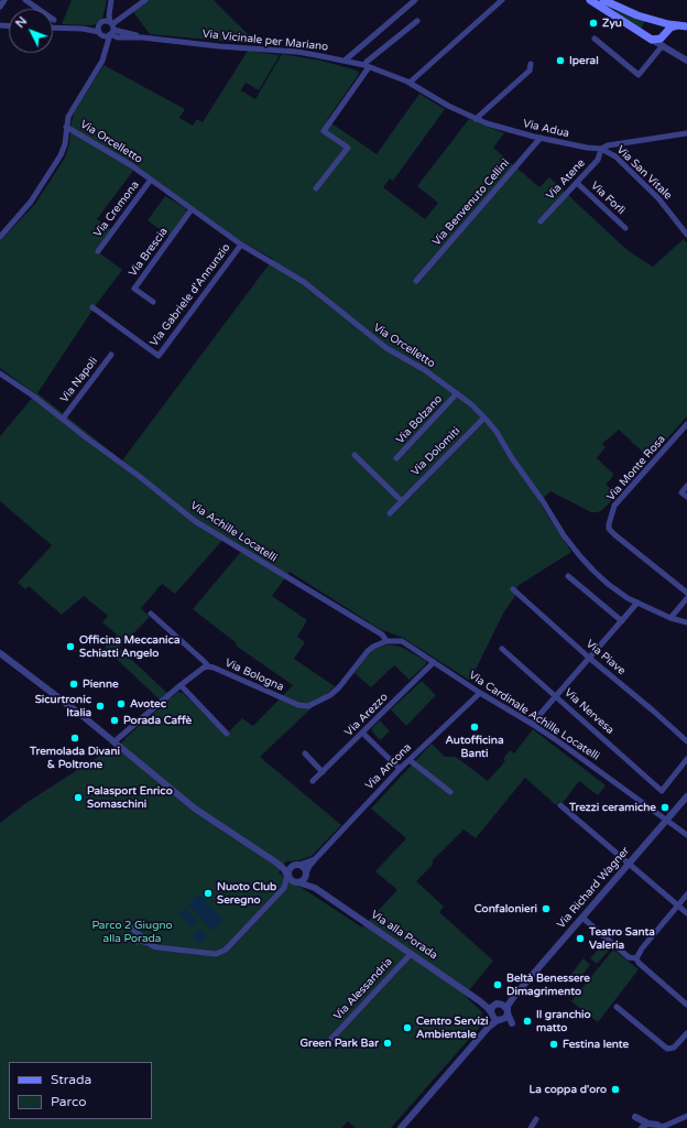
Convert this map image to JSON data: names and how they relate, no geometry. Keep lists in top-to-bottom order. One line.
{"streets":{"street":["Via Vicinale per Mariano","Via Adua","Via Orcelletto","Via San Vitale","Via Atene","Via Forlì","Via Benvenuto Cellini","Via Cremona","Via Brescia","Via Gabriele d'Annunzio","Via Napoli","Via Bolzano","Via Dolomiti","Via Monte Rosa","Via Achille Locatelli","Via Piave","Via Bologna","Via Nervesa","Via Arezzo","Via Cardinale Achille Locatelli","Via Ancona","Via Richard Wagner","Via alla Porada","Via Alessandria"]},"crossings":[["Via Vicinale per Mariano","Via Adua"],["Via Adua","Via San Vitale"],["Via Adua","Via Atene"],["Via Adua","Via Benvenuto Cellini"],["Via Orcelletto","Via Cremona"],["Via Orcelletto","Via Brescia"],["Via Orcelletto","Via Gabriele d'Annunzio"],["Via Orcelletto","Via Bolzano"],["Via Orcelletto","Via Dolomiti"],["Via San Vitale","Via Atene"],["Via Atene","Via Forlì"],["Via Napoli","Via Achille Locatelli"],["Via Achille Locatelli","Via Bologna"],["Via Achille Locatelli","Via Cardinale Achille Locatelli"],["Via Bologna","Via Cardinale Achille Locatelli"],["Via Arezzo","Via Cardinale Achille Locatelli"],["Via Cardinale Achille Locatelli","Via Ancona"],["Via Cardinale Achille Locatelli","Via Richard Wagner"],["Via Ancona","Via alla Porada"],["Via Richard Wagner","Via alla Porada"],["Via alla Porada","Via Alessandria"]],"parks":["Parco 2 Giugno alla Porada"],"places":["Zyu","Iperal","Officina Meccanica Schiatti Angelo","Pienne","Avotec","Sicurtronic Italia","Porada Caffè","Autofficina Banti","Tremolada Divani & Poltrone","Palasport Enrico Somaschini","Trezzi ceramiche","Nuoto Club Seregno","Confalonieri","Teatro Santa Valeria","Beltà Benessere Dimagrimento","Il granchio matto","Centro Servizi Ambientale","Green Park Bar","Festina lente","La coppa d'oro"],"legend":["Strada","Parco"],"north":"top left"}
